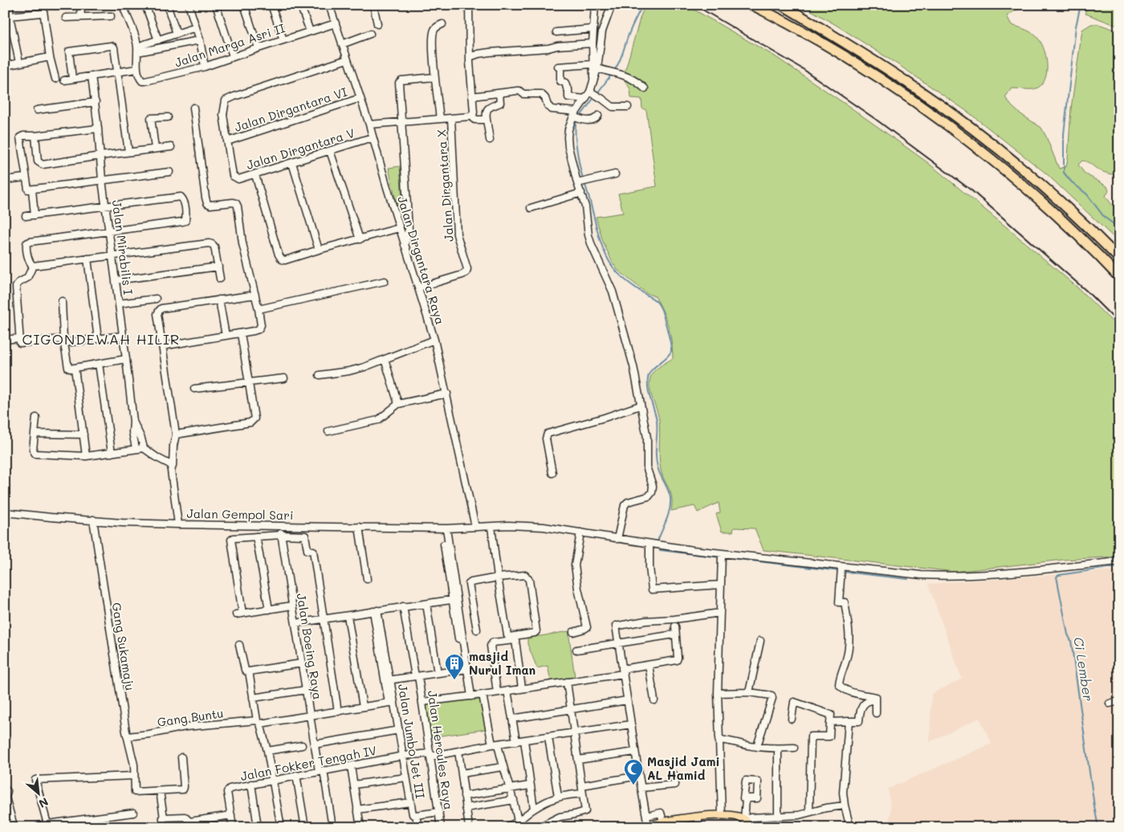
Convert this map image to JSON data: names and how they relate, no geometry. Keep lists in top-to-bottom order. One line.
{"streets":{"street":["Jalan Marga Asri II","Jalan Dirgantara VI","Jalan Dirgantara V","Jalan Dirgantara X","Jalan Mirabilis I","Jalan Dirgantara Raya","Jalan Gempol Sari","Gang Sukamaju","Jalan Boeing Raya","Gang Buntu","Jalan Jumbo Jet III","Jalan Hercules Raya","Jalan Fokker Tengah IV"]},"crossings":[["Jalan Marga Asri II","Jalan Dirgantara Raya"],["Jalan Dirgantara VI","Jalan Dirgantara V"],["Jalan Dirgantara VI","Jalan Dirgantara Raya"],["Jalan Dirgantara V","Jalan Dirgantara Raya"],["Jalan Dirgantara X","Jalan Dirgantara Raya"],["Jalan Dirgantara Raya","Jalan Gempol Sari"],["Jalan Gempol Sari","Gang Sukamaju"],["Jalan Gempol Sari","Jalan Boeing Raya"],["Gang Sukamaju","Gang Buntu"],["Jalan Boeing Raya","Gang Buntu"],["Jalan Boeing Raya","Jalan Fokker Tengah IV"],["Gang Buntu","Jalan Jumbo Jet III"],["Jalan Jumbo Jet III","Jalan Fokker Tengah IV"],["Jalan Hercules Raya","Jalan Fokker Tengah IV"]],"districts":["CIGONDEWAH HILIR"],"water":["Ci Lember"],"places":{"building":["masjid Nurul Iman"],"mosque":["Masjid Jami AL Hamid"]},"north":"bottom right"}
